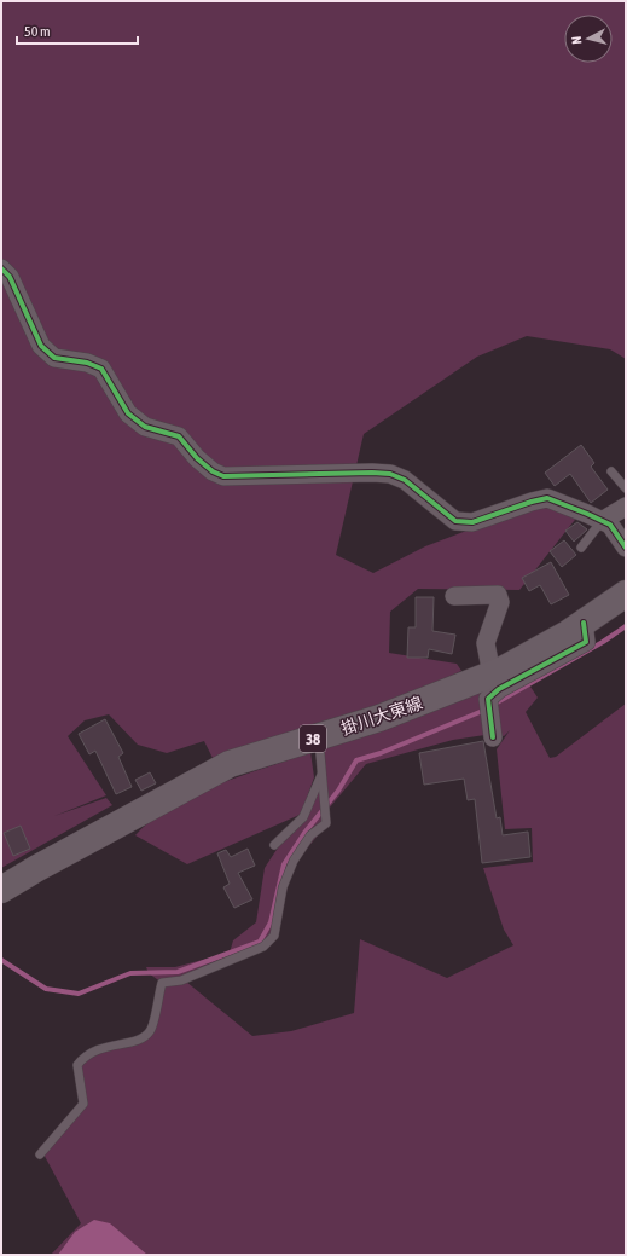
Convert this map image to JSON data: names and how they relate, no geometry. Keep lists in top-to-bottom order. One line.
{"streets":{"main road":["掛川大東線","38"]},"scale_bar":"50 m","north":"left"}
